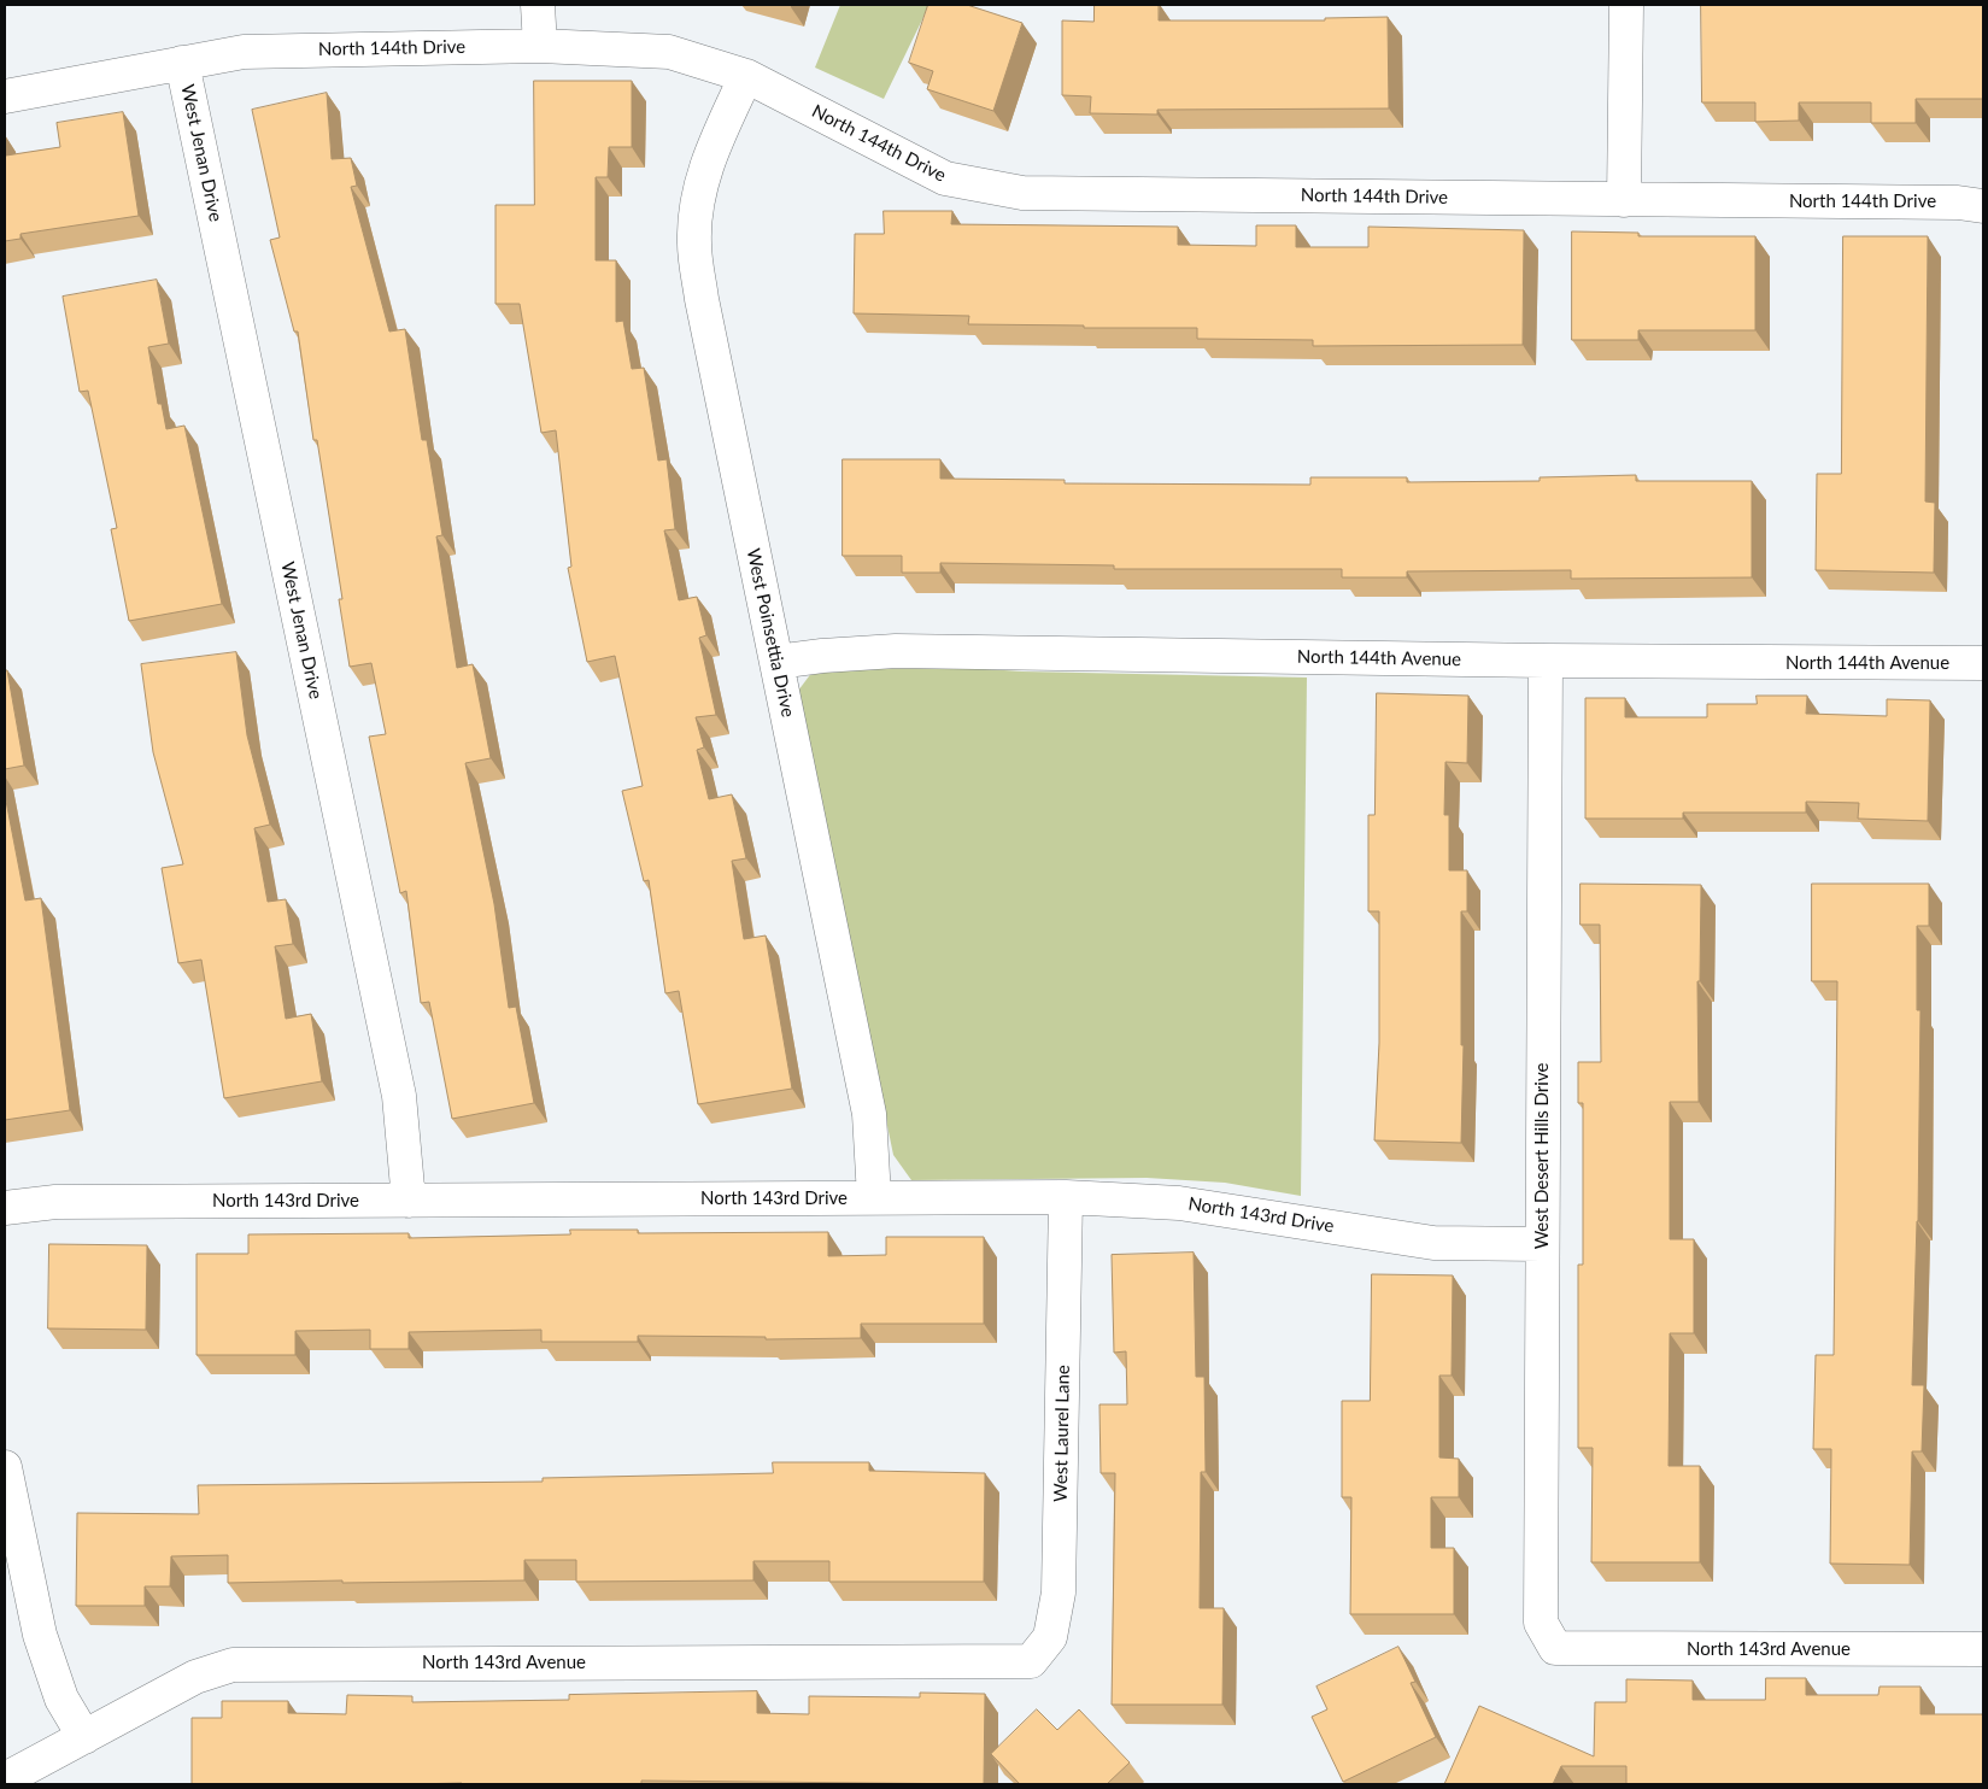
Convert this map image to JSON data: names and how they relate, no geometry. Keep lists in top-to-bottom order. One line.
{"streets":{"street":["North 144th Drive","West Jenan Drive","West Poinsettia Drive","North 144th Avenue","West Desert Hills Drive","North 143rd Drive","West Laurel Lane","North 143rd Avenue"]},"crossings":[["North 144th Drive","West Jenan Drive"],["North 144th Drive","West Poinsettia Drive"],["West Jenan Drive","North 143rd Drive"],["West Poinsettia Drive","North 144th Avenue"],["West Poinsettia Drive","North 143rd Drive"],["North 144th Avenue","West Desert Hills Drive"],["West Desert Hills Drive","North 143rd Drive"],["West Desert Hills Drive","North 143rd Avenue"],["North 143rd Drive","West Laurel Lane"],["West Laurel Lane","North 143rd Avenue"]]}
